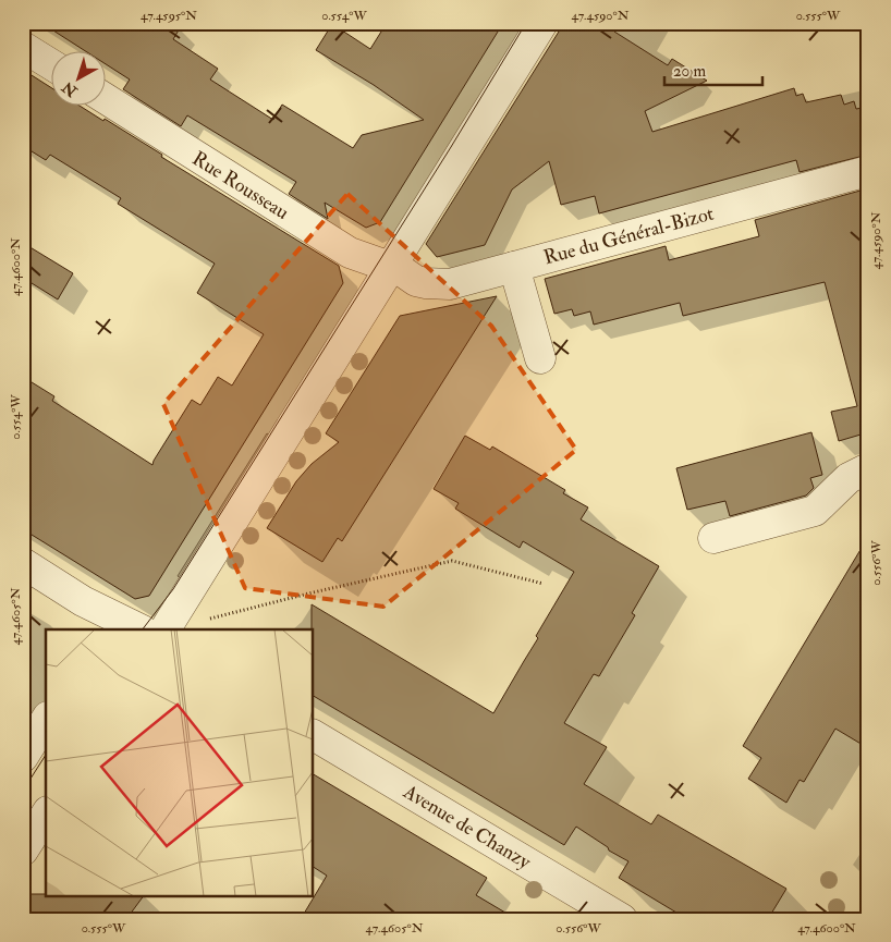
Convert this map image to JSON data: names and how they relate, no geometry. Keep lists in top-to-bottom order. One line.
{"streets":{"street":["Rue Rousseau","Rue du Général-Bizot","Avenue de Chanzy"]},"crossings":[["Rue Rousseau","Rue du Général-Bizot"]],"scale_bar":"20 m","north":"bottom left","coordinates":["47.4595°N","0.554°W","47.4590°N","0.555°W","47.4600°N","0.556°W","47.4605°N"]}
